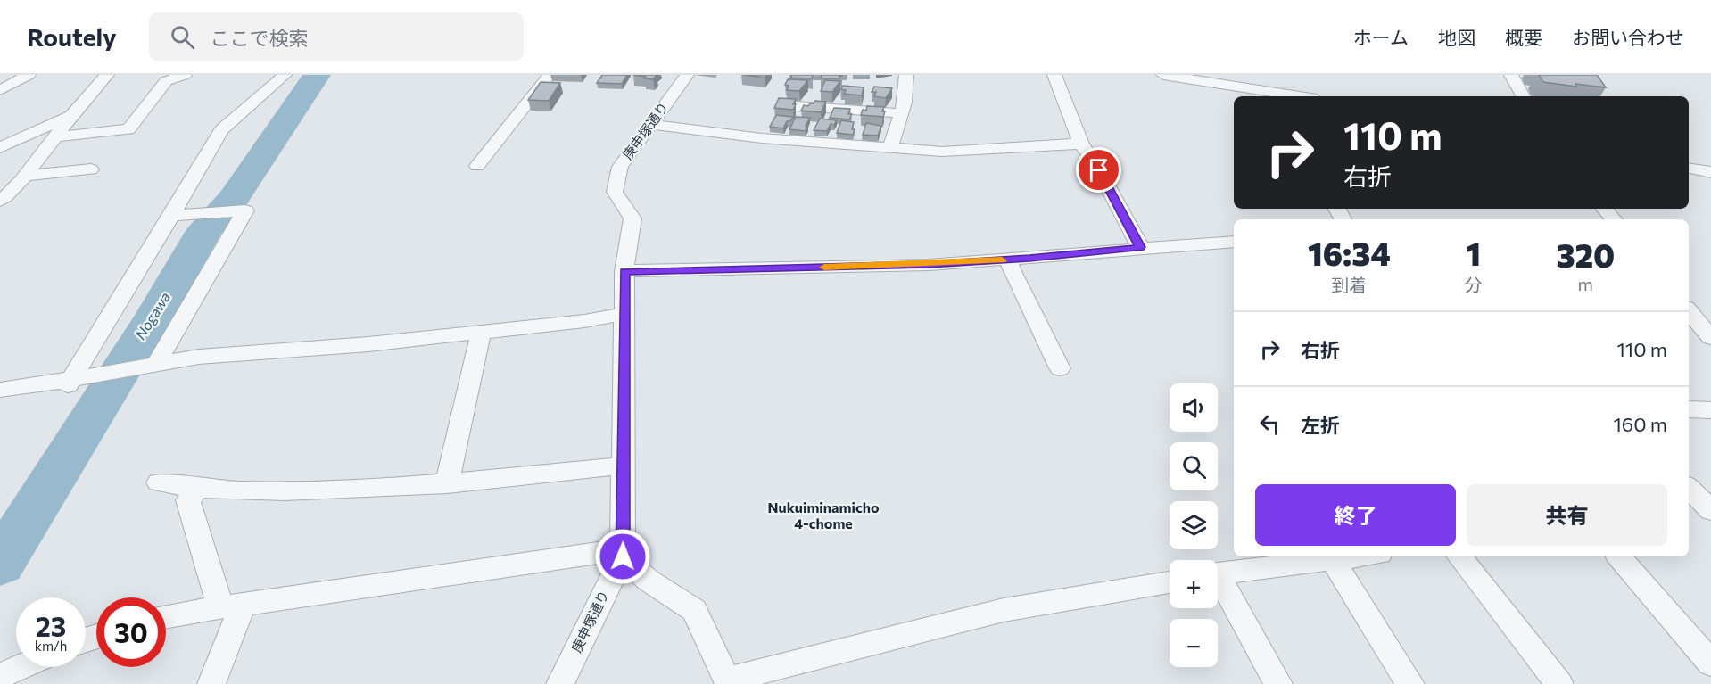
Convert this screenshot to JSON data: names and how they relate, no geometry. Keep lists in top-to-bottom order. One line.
{"streets":{"street":["庚申塚通り"]},"districts":["Nukuiminamicho 4-chome"],"water":["Nogawa"],"page":{"header":"Routely","search":"ここで検索","nav":["ホーム","地図","概要","お問い合わせ"],"turn":["110 m","右折"],"eta":["16:34","到着","1","分","320","m"],"list":[{"name":"右折","value":"110 m"},{"name":"左折","value":"160 m"}],"map_buttons":["+","−"],"buttons":["終了","共有"],"speed":"23 km/h","limit":"30"}}
